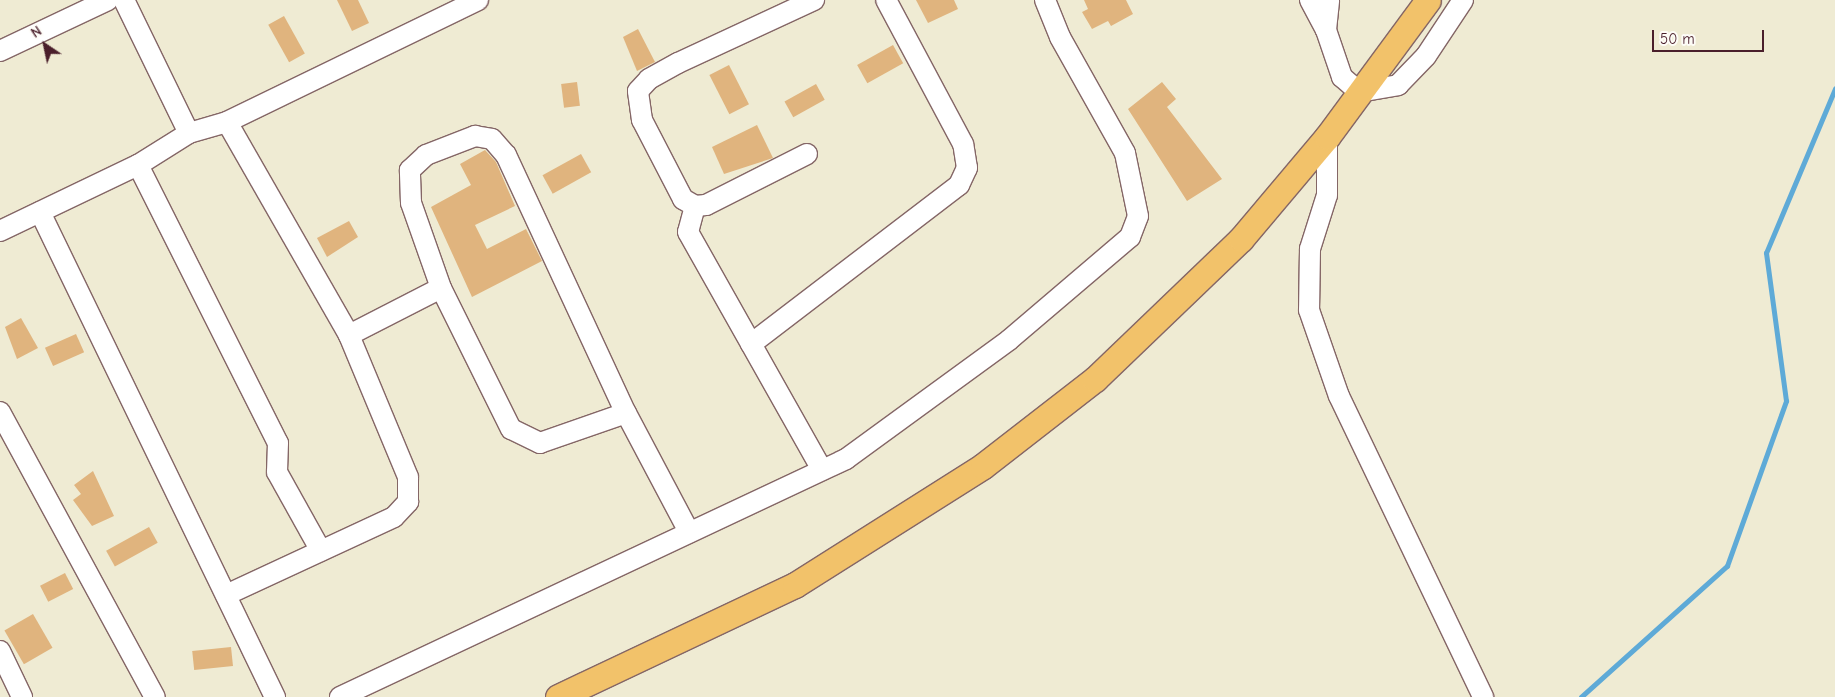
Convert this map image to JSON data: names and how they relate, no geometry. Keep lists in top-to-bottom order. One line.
{"scale_bar":"50 m","north":"top left"}
